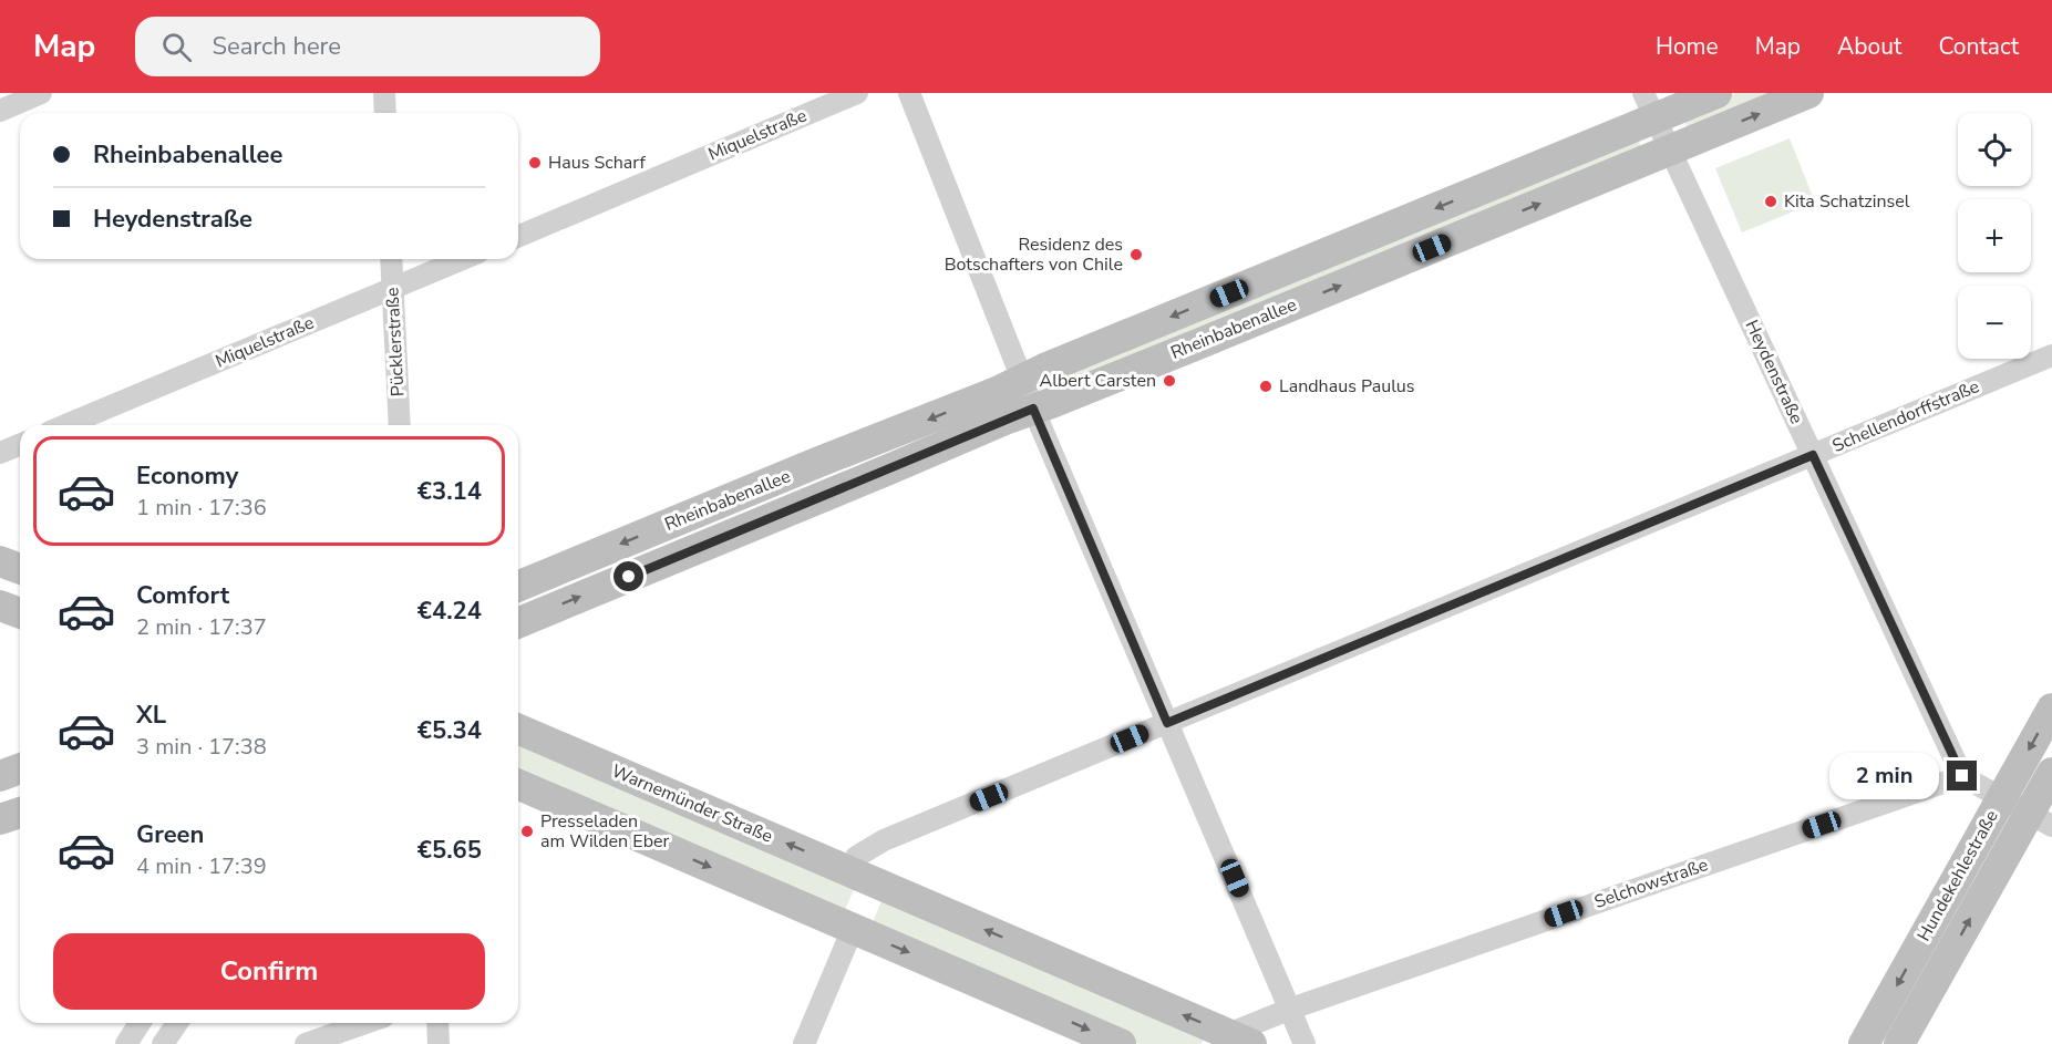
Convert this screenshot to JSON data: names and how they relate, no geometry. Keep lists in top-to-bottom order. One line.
{"streets":{"street":["Miquelstraße","Rheinbabenallee","Pücklerstraße","Heydenstraße","Schellendorffstraße","Warnemünder Straße","Hundekehlestraße","Selchowstraße"]},"crossings":[["Miquelstraße","Pücklerstraße"],["Rheinbabenallee","Heydenstraße"],["Heydenstraße","Schellendorffstraße"],["Heydenstraße","Selchowstraße"],["Schellendorffstraße","Warnemünder Straße"],["Warnemünder Straße","Selchowstraße"]],"places":["Haus Scharf","Kita Schatzinsel","Residenz des Botschafters von Chile","Albert Carsten","Landhaus Paulus","Presseladen am Wilden Eber"],"page":{"header":"Map","search":"Search here","nav":["Home","Map","About","Contact"],"map_buttons":["+","−"],"banner":["Rheinbabenallee","Heydenstraße"],"list":[{"name":"Economy","note":"1 min · 17:36","value":"€3.14"},{"name":"Comfort","note":"2 min · 17:37","value":"€4.24"},{"name":"XL","note":"3 min · 17:38","value":"€5.34"},{"name":"Green","note":"4 min · 17:39","value":"€5.65"}],"bubble":"2 min","buttons":"Confirm"}}
